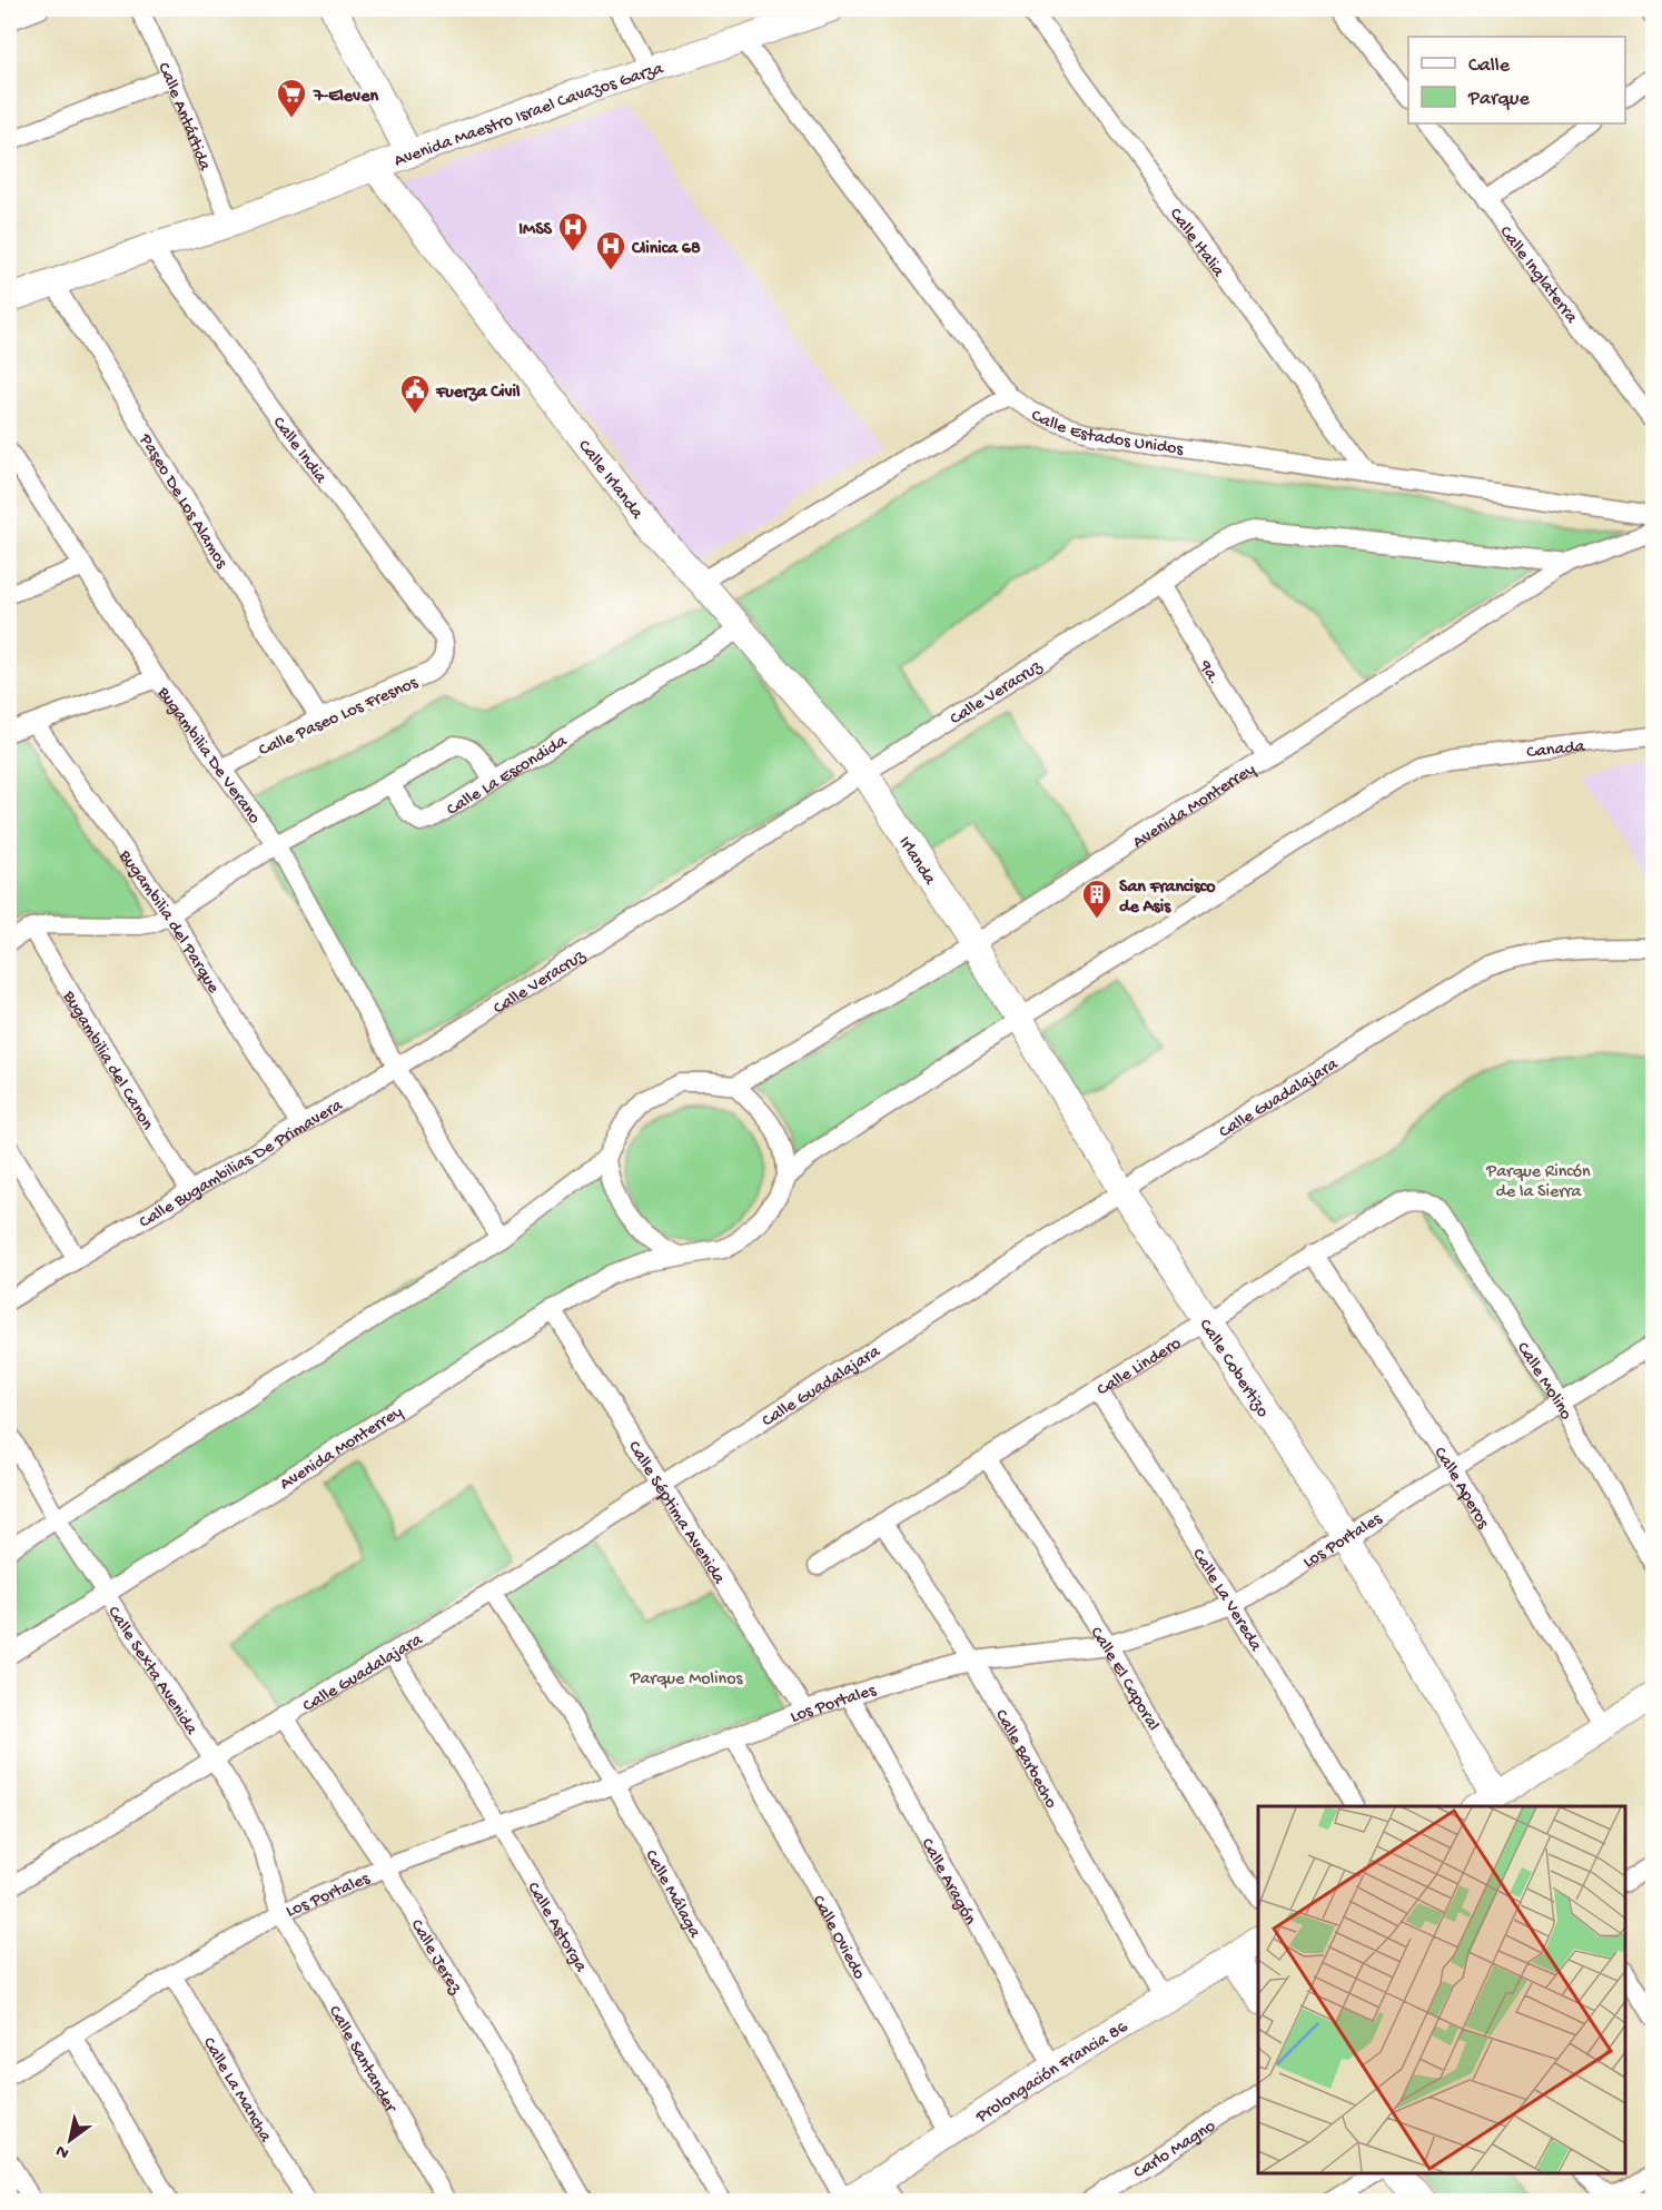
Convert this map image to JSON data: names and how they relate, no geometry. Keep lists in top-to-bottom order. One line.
{"streets":{"street":["Avenida Maestro Israel Cavazos Garza","Calle Antártida","Calle Italia","Calle Inglaterra","Calle Estados Unidos","Calle India","Calle Irlanda","Paseo De Los Alamos","9a.","Calle Veracruz","Calle Paseo Los Fresnos","Canada","Bugambilia De Verano","Calle La Escondida","Avenida Monterrey","Irlanda","Bugambilia del Parque","Bugambilia del Canon","Calle Guadalajara","Calle Bugambilias De Primavera","Calle Lindero","Calle Cobertizo","Calle Molino","Calle Aperos","Calle Séptima Avenida","Los Portales","Calle La Vereda","Calle Sexta Avenida","Calle El Caporal","Calle Barbecho","Calle Aragón","Calle Málaga","Calle Astorga","Calle Oviedo","Calle Jerez","Calle Santander","Prolongación Francia 86","Calle La Mancha","Carlo Magno"]},"crossings":[["Avenida Maestro Israel Cavazos Garza","Calle Antártida"],["Avenida Maestro Israel Cavazos Garza","Calle Estados Unidos"],["Avenida Maestro Israel Cavazos Garza","Calle India"],["Avenida Maestro Israel Cavazos Garza","Calle Irlanda"],["Avenida Maestro Israel Cavazos Garza","Paseo De Los Alamos"],["Calle Italia","Calle Estados Unidos"],["Calle India","Calle Paseo Los Fresnos"],["Calle Irlanda","Calle Veracruz"],["Calle Irlanda","Calle La Escondida"],["Calle Irlanda","Irlanda"],["Paseo De Los Alamos","Calle Paseo Los Fresnos"],["9a.","Calle Veracruz"],["9a.","Avenida Monterrey"],["Calle Veracruz","Avenida Monterrey"],["Calle Veracruz","Irlanda"],["Calle Veracruz","Calle Bugambilias De Primavera"],["Calle Paseo Los Fresnos","Bugambilia De Verano"],["Canada","Avenida Monterrey"],["Bugambilia De Verano","Calle Bugambilias De Primavera"],["Avenida Monterrey","Irlanda"],["Avenida Monterrey","Calle Cobertizo"],["Avenida Monterrey","Calle Séptima Avenida"],["Avenida Monterrey","Calle Sexta Avenida"],["Irlanda","Calle Cobertizo"],["Bugambilia del Parque","Calle Bugambilias De Primavera"],["Bugambilia del Canon","Calle Bugambilias De Primavera"],["Calle Guadalajara","Calle Cobertizo"],["Calle Guadalajara","Calle Séptima Avenida"],["Calle Guadalajara","Calle Sexta Avenida"],["Calle Guadalajara","Calle Málaga"],["Calle Guadalajara","Calle Astorga"],["Calle Guadalajara","Calle Jerez"],["Calle Lindero","Calle Cobertizo"],["Calle Lindero","Calle Molino"],["Calle Lindero","Calle Aperos"],["Calle Lindero","Calle La Vereda"],["Calle Lindero","Calle El Caporal"],["Calle Lindero","Calle Barbecho"],["Calle Cobertizo","Los Portales"],["Calle Molino","Los Portales"],["Calle Aperos","Los Portales"],["Calle Séptima Avenida","Los Portales"],["Los Portales","Calle La Vereda"],["Los Portales","Calle Sexta Avenida"],["Los Portales","Calle El Caporal"],["Los Portales","Calle Barbecho"],["Los Portales","Calle Aragón"],["Los Portales","Calle Málaga"],["Los Portales","Calle Astorga"],["Los Portales","Calle Oviedo"],["Los Portales","Calle Jerez"],["Los Portales","Calle Santander"],["Los Portales","Calle La Mancha"],["Calle Sexta Avenida","Calle Santander"],["Calle Barbecho","Prolongación Francia 86"],["Calle Aragón","Prolongación Francia 86"],["Calle Málaga","Prolongación Francia 86"],["Calle Oviedo","Prolongación Francia 86"]],"parks":["Parque Rincón de la Sierra","Parque Molinos"],"places":{"supermarket":["7-Eleven"],"hospital":["IMSS","Clinica 68"],"public building":["Fuerza Civil"],"building":["San Francisco de Asis"]},"legend":["Calle","Parque"],"north":"bottom left"}
